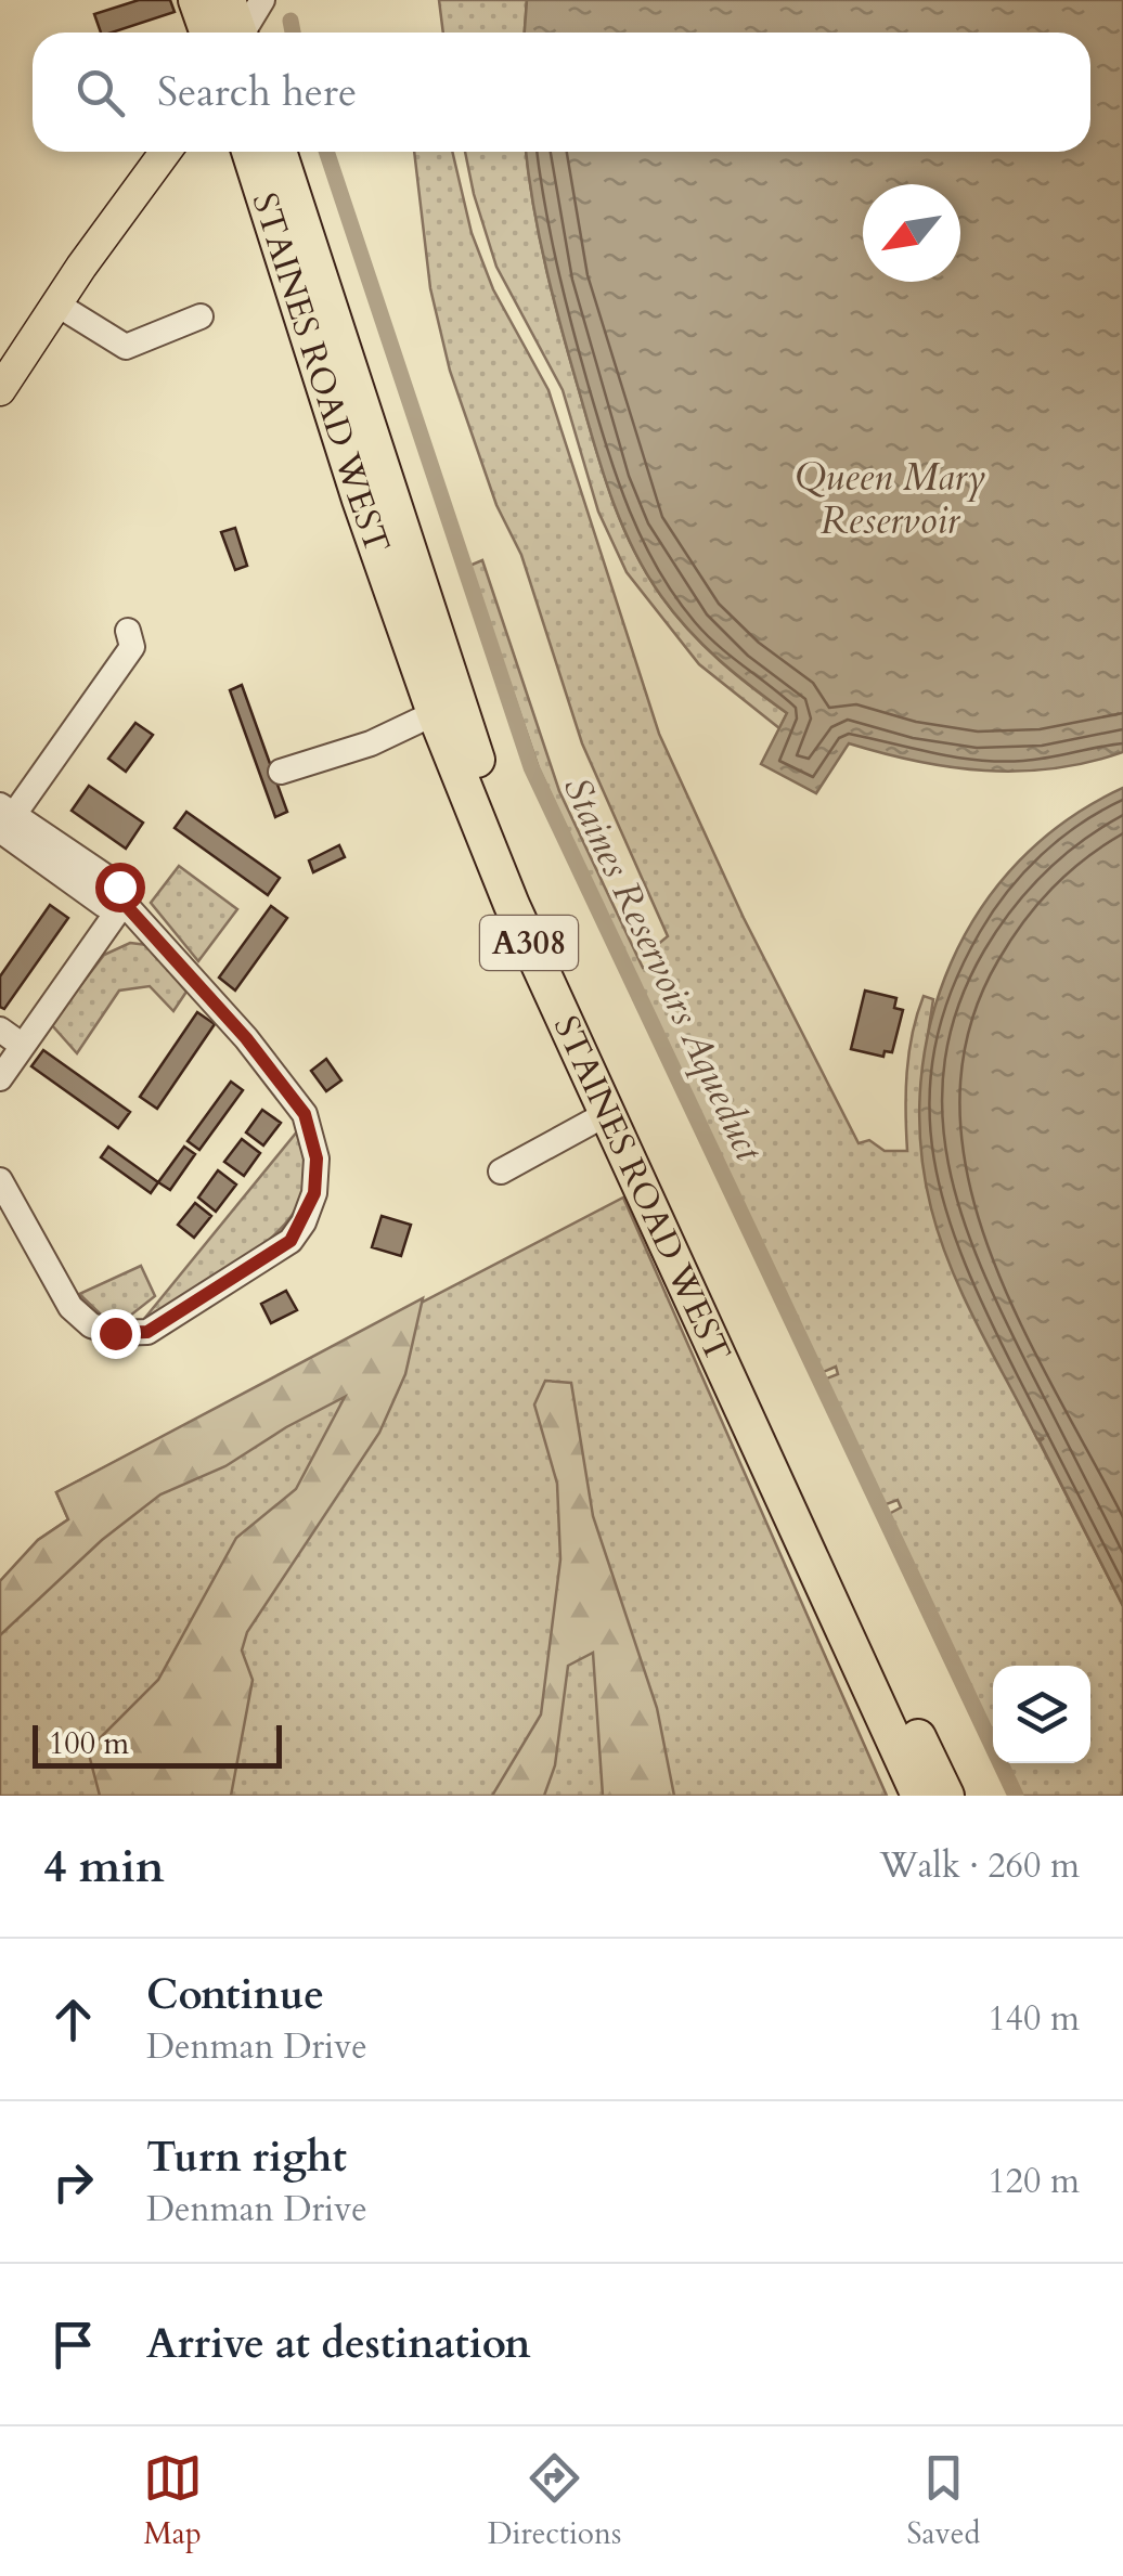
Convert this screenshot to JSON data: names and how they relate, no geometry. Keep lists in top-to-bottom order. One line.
{"streets":{"highway":["STAINES ROAD WEST","A308"]},"water":["Queen Mary Reservoir","Staines Reservoirs Aqueduct"],"scale_bar":"100 m","north":"bottom left","page":{"search":"Search here","scale":"100 m","heading":["4 min","Walk · 260 m"],"list":[["Continue","Denman Drive","140 m"],["Turn right","Denman Drive","120 m"],"Arrive at destination"],"nav":["Map","Directions","Saved"]}}
